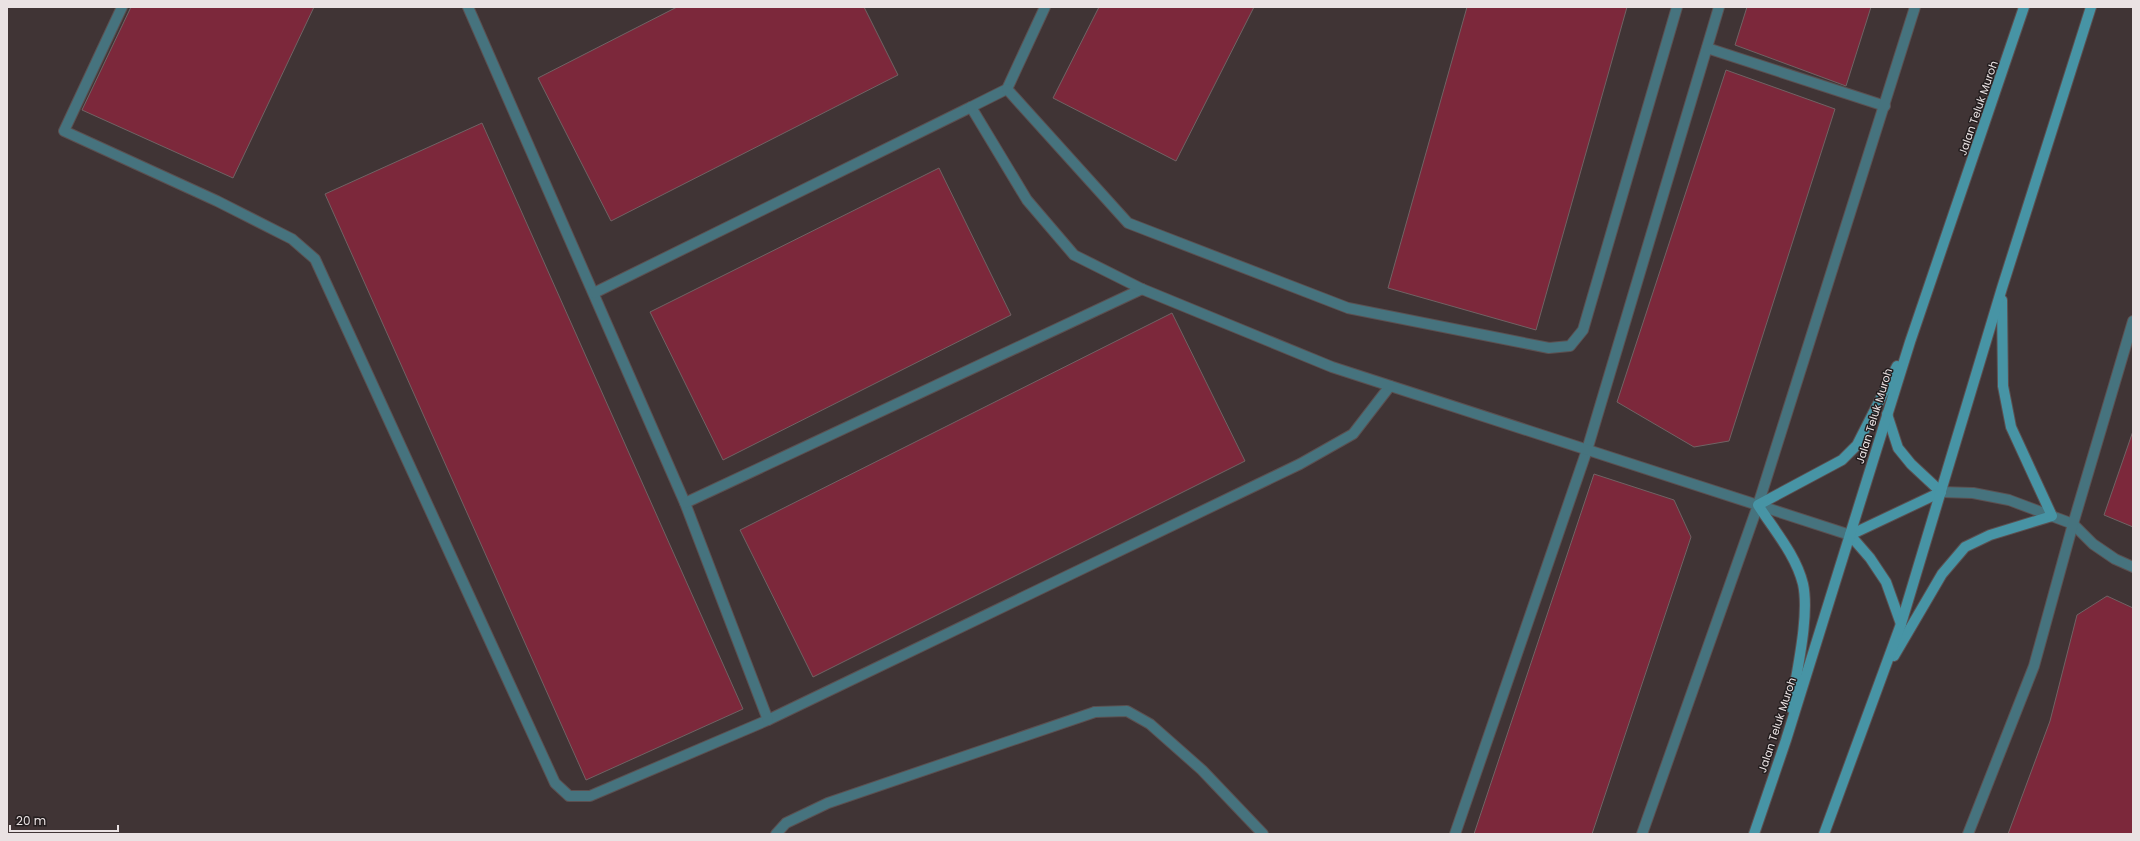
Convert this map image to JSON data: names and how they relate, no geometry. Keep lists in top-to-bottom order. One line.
{"streets":{"main road":["Jalan Teluk Muroh"]},"scale_bar":"20 m"}
